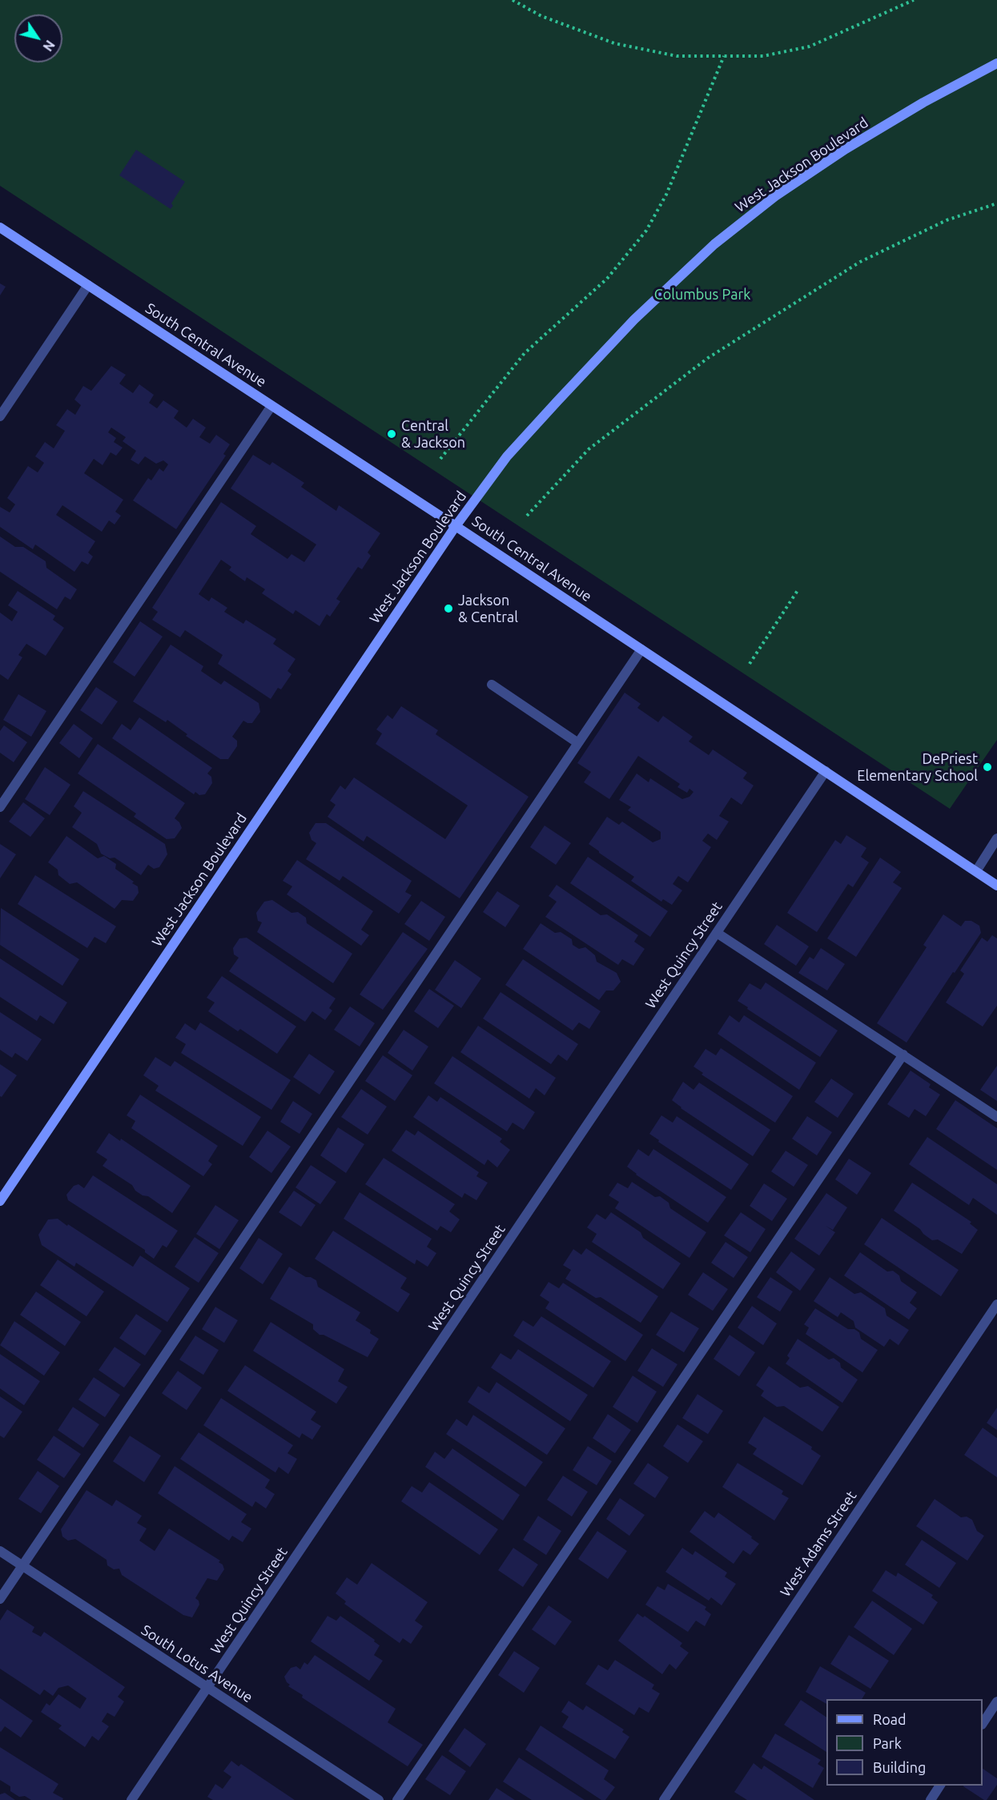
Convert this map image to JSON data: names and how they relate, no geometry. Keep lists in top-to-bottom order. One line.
{"streets":{"street":["West Jackson Boulevard","South Central Avenue","West Quincy Street","West Adams Street","South Lotus Avenue"]},"crossings":[["West Jackson Boulevard","South Central Avenue"],["South Central Avenue","West Quincy Street"],["West Quincy Street","South Lotus Avenue"]],"parks":["Columbus Park"],"places":["Central & Jackson","Jackson & Central","DePriest Elementary School"],"legend":["Road","Park","Building"],"north":"bottom right"}
